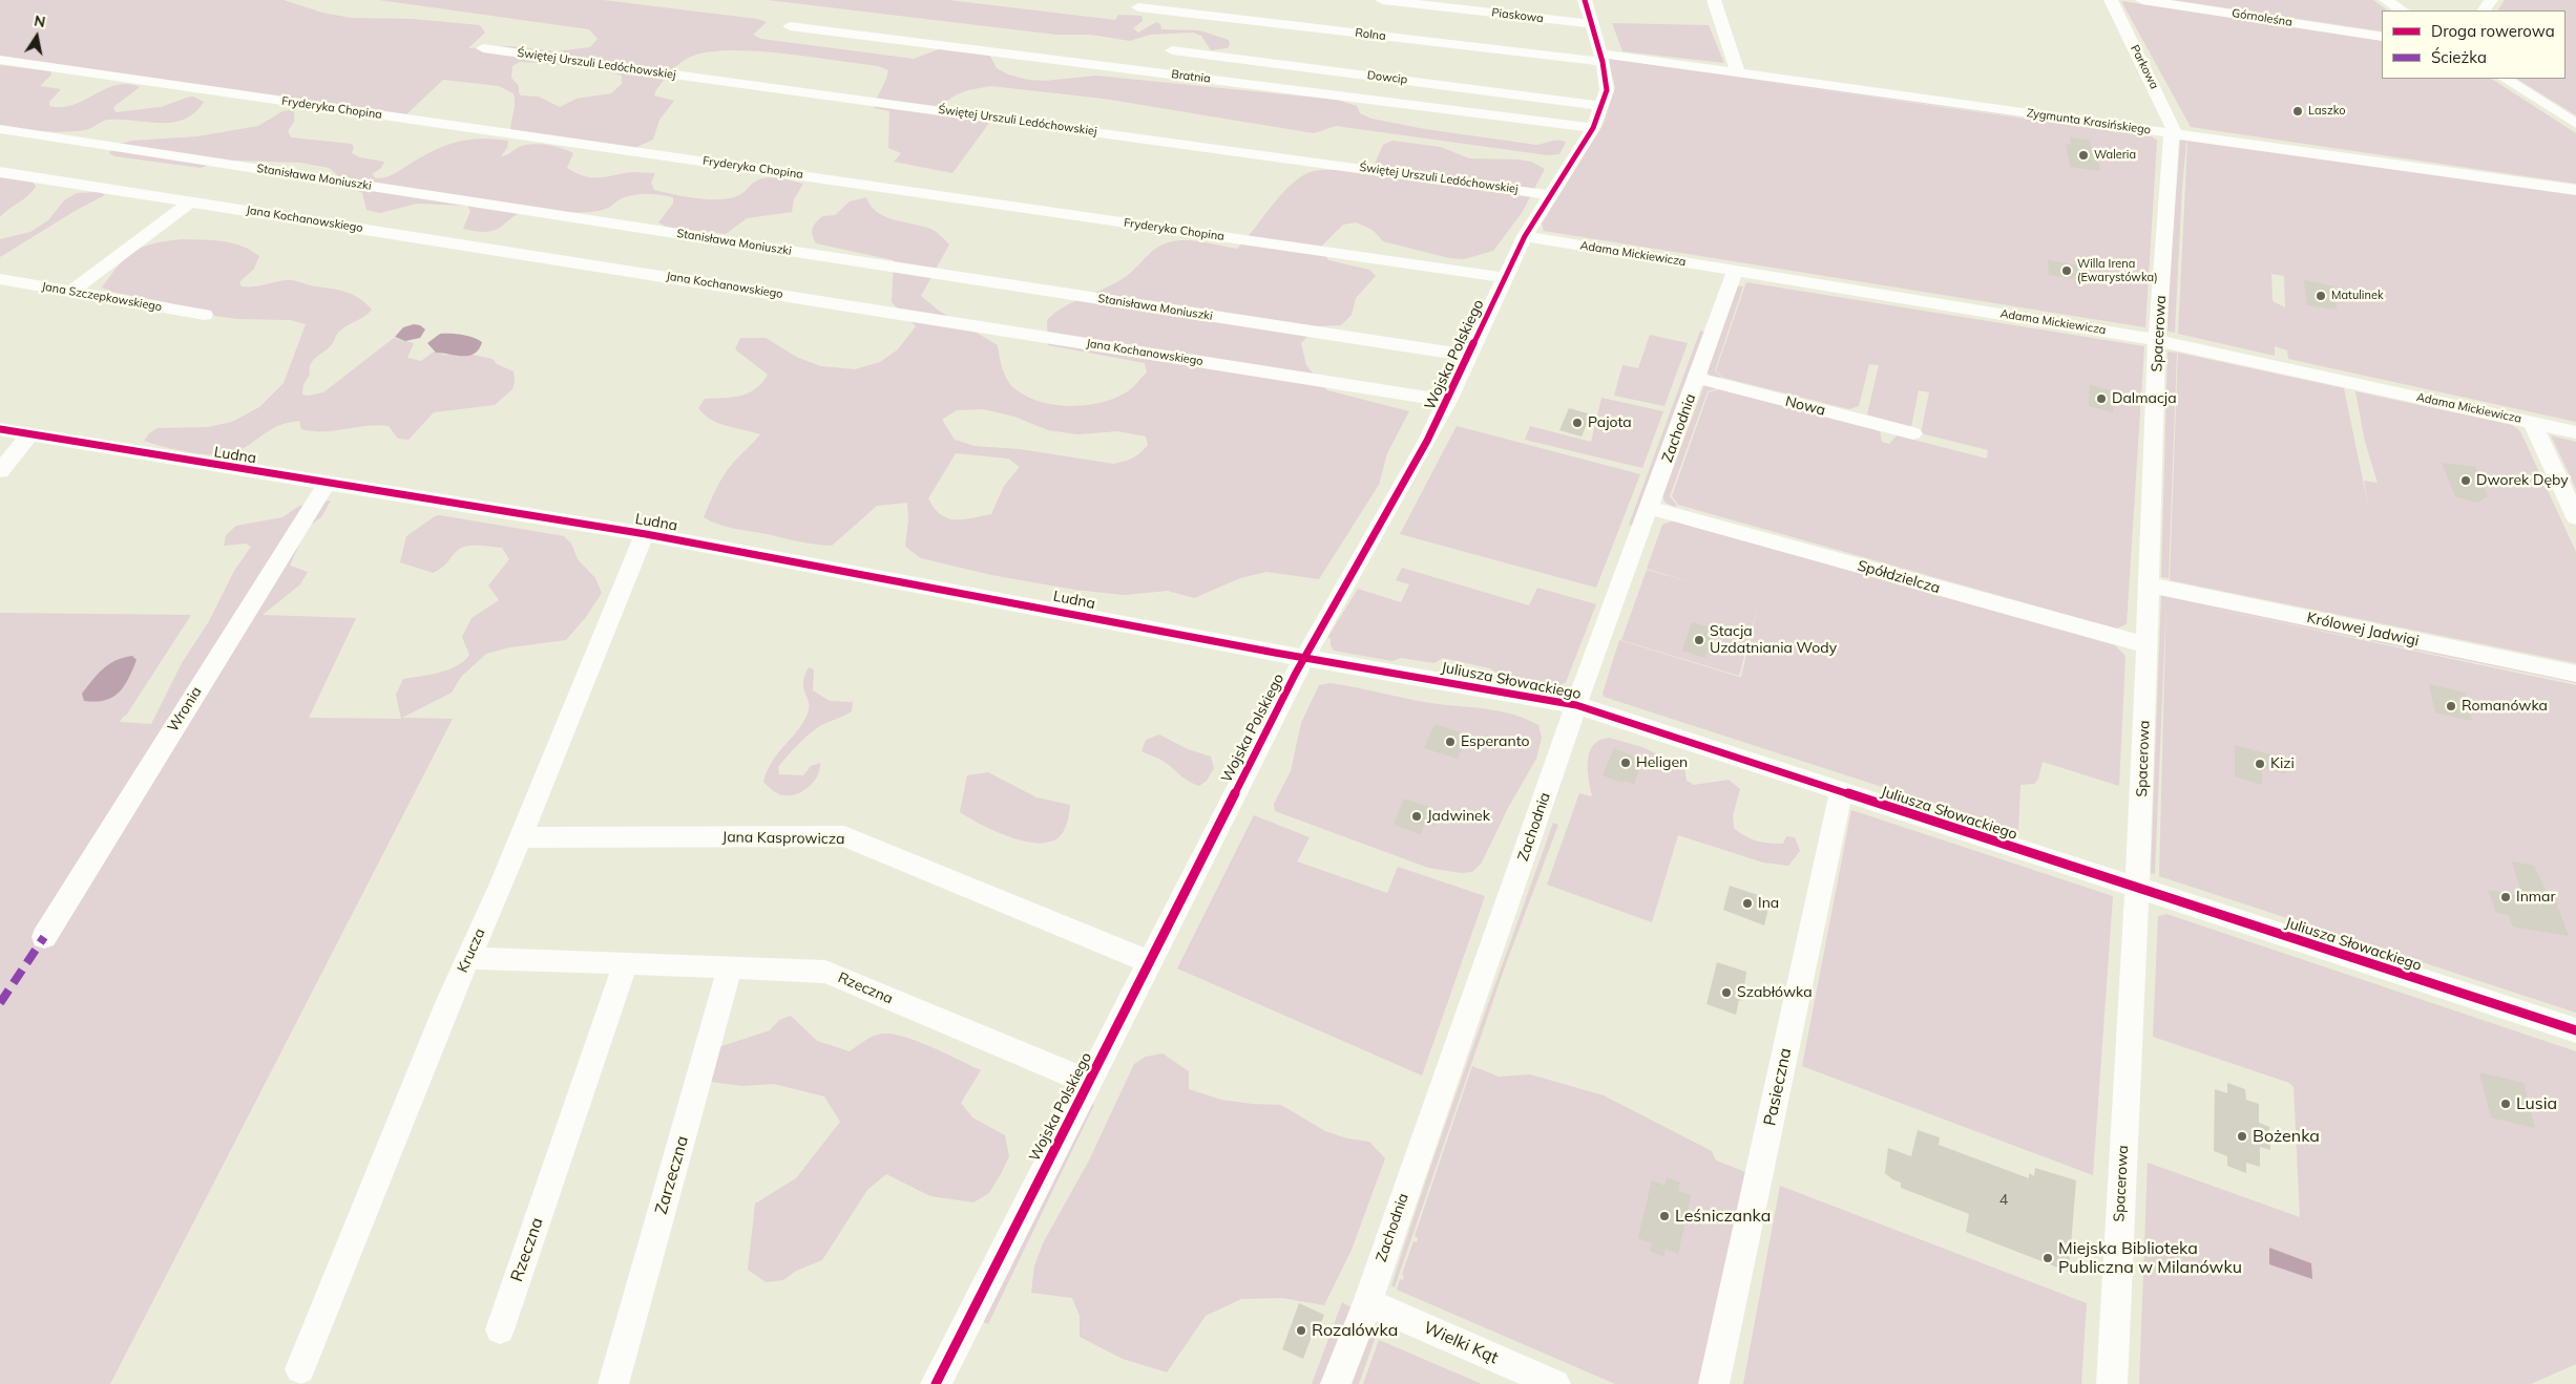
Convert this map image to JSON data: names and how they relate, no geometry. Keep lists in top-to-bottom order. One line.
{"streets":{"street":["Piaskowa","Górnoleśna","Rolna","Świętej Urszuli Ledóchowskiej","Parkowa","Bratnia","Dowcip","Fryderyka Chopina","Zygmunta Krasińskiego","Stanisława Moniuszki","Jana Kochanowskiego","Adama Mickiewicza","Jana Szczepkowskiego","Spacerowa","Wojska Polskiego","Nowa","Zachodnia","Ludna","Spółdzielcza","Królowej Jadwigi","Juliusza Słowackiego","Wronia","Jana Kasprowicza","Krucza","Rzeczna","Pasieczna","Zarzeczna","Wielki Kąt"]},"crossings":[["Piaskowa","Wojska Polskiego"],["Rolna","Zygmunta Krasińskiego"],["Rolna","Wojska Polskiego"],["Świętej Urszuli Ledóchowskiej","Wojska Polskiego"],["Parkowa","Zygmunta Krasińskiego"],["Parkowa","Spacerowa"],["Bratnia","Wojska Polskiego"],["Dowcip","Wojska Polskiego"],["Fryderyka Chopina","Wojska Polskiego"],["Zygmunta Krasińskiego","Spacerowa"],["Zygmunta Krasińskiego","Wojska Polskiego"],["Stanisława Moniuszki","Wojska Polskiego"],["Jana Kochanowskiego","Wojska Polskiego"],["Adama Mickiewicza","Spacerowa"],["Adama Mickiewicza","Wojska Polskiego"],["Adama Mickiewicza","Zachodnia"],["Spacerowa","Spółdzielcza"],["Spacerowa","Królowej Jadwigi"],["Spacerowa","Juliusza Słowackiego"],["Wojska Polskiego","Ludna"],["Wojska Polskiego","Juliusza Słowackiego"],["Wojska Polskiego","Jana Kasprowicza"],["Wojska Polskiego","Rzeczna"],["Nowa","Zachodnia"],["Zachodnia","Spółdzielcza"],["Zachodnia","Juliusza Słowackiego"],["Zachodnia","Wielki Kąt"],["Ludna","Juliusza Słowackiego"],["Ludna","Wronia"],["Ludna","Krucza"],["Juliusza Słowackiego","Pasieczna"],["Jana Kasprowicza","Krucza"],["Krucza","Rzeczna"],["Rzeczna","Zarzeczna"]],"places":["Laszko","Waleria","Willa Irena (Ewarystówka)","Matulinek","Dalmacja","Pajota","Dworek Dęby","Stacja Uzdatniania Wody","Romanówka","Esperanto","Heligen","Kizi","Jadwinek","Inmar","Ina","Szabłówka","Lusia","Bożenka","Leśniczanka","Miejska Biblioteka Publiczna w Milanówku","Rozalówka"],"house_numbers":["4"],"legend":["Droga rowerowa","Ścieżka"],"north":"top"}
